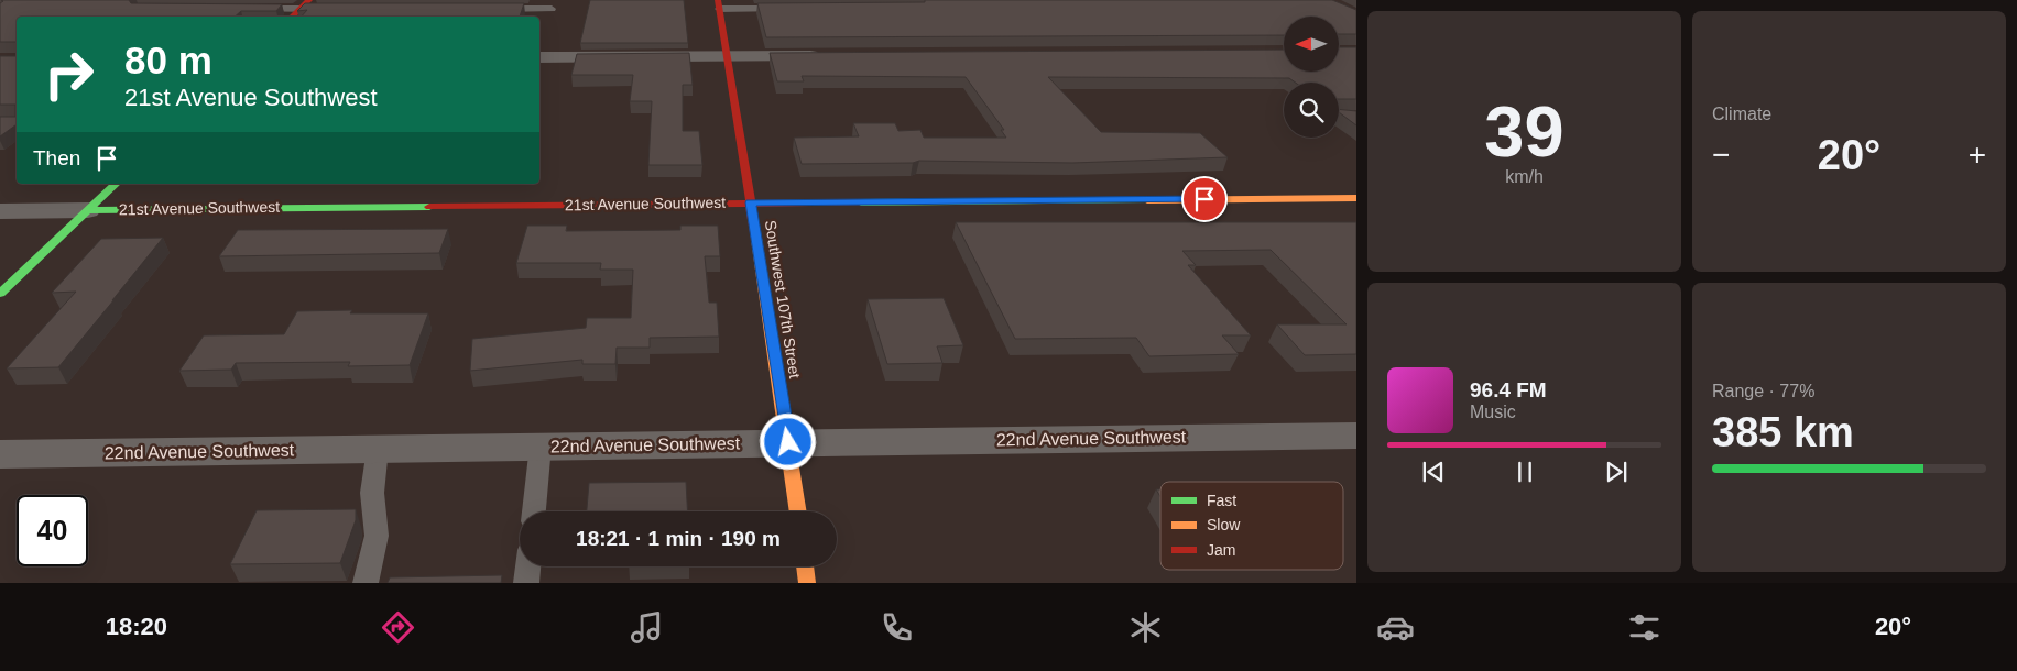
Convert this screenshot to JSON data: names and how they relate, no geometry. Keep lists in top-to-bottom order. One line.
{"streets":{"street":["21st Avenue Southwest","Southwest 107th Street","22nd Avenue Southwest"]},"crossings":[["21st Avenue Southwest","Southwest 107th Street"],["Southwest 107th Street","22nd Avenue Southwest"]],"legend":["Fast","Slow","Jam"],"north":"left","page":{"tile":[["39","km/h"],"Climate",["Range · 77%","385 km"]],"turn":["80 m","21st Avenue Southwest"],"then":"Then","heat":["−","20°","+"],"song":["96.4 FM","Music"],"limit":"40","trip":"18:21 · 1 min · 190 m","tabs":["18:20","20°"]}}
